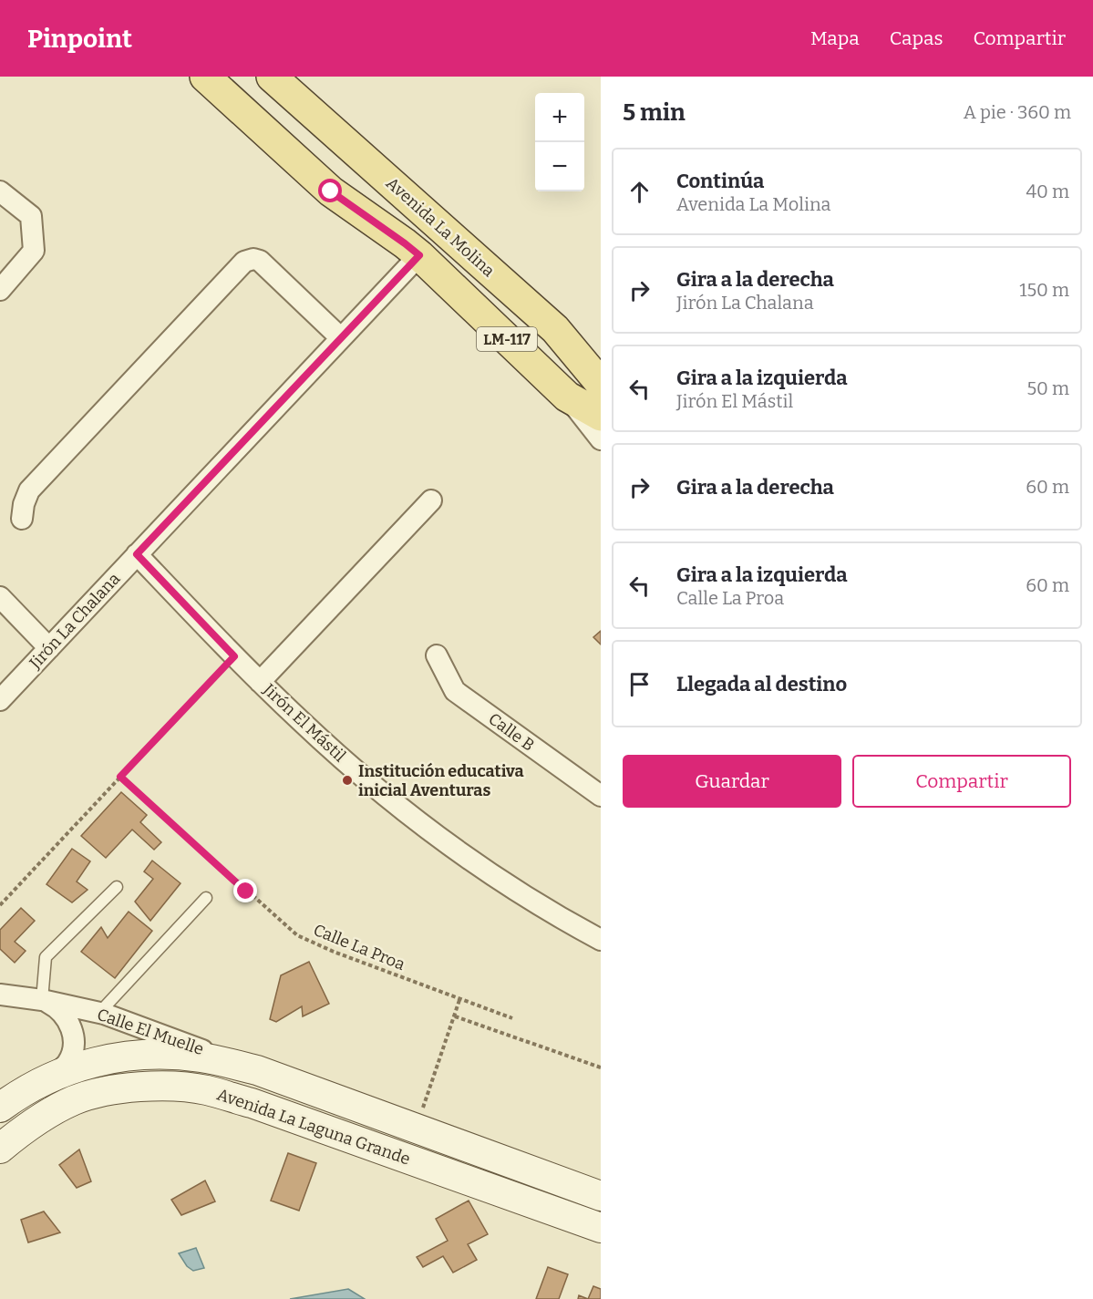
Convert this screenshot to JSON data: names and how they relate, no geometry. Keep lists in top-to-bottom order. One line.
{"streets":{"main road":["Avenida La Molina","LM-117"],"street":["Jirón La Chalana","Jirón El Mástil","Calle B","Calle El Muelle","Avenida La Laguna Grande"],"path":["Calle La Proa"]},"crossings":[["LM-117","Jirón La Chalana"],["Jirón La Chalana","Jirón El Mástil"],["Calle El Muelle","Avenida La Laguna Grande"]],"places":["Institución educativa inicial Aventuras"],"page":{"header":"Pinpoint","nav":["Mapa","Capas","Compartir"],"heading":["5 min","A pie · 360 m"],"map_buttons":["+","−"],"list":[["Continúa","Avenida La Molina","40 m"],["Gira a la derecha","Jirón La Chalana","150 m"],["Gira a la izquierda","Jirón El Mástil","50 m"],["Gira a la derecha","60 m"],["Gira a la izquierda","Calle La Proa","60 m"],"Llegada al destino"],"buttons":["Guardar","Compartir"]}}
